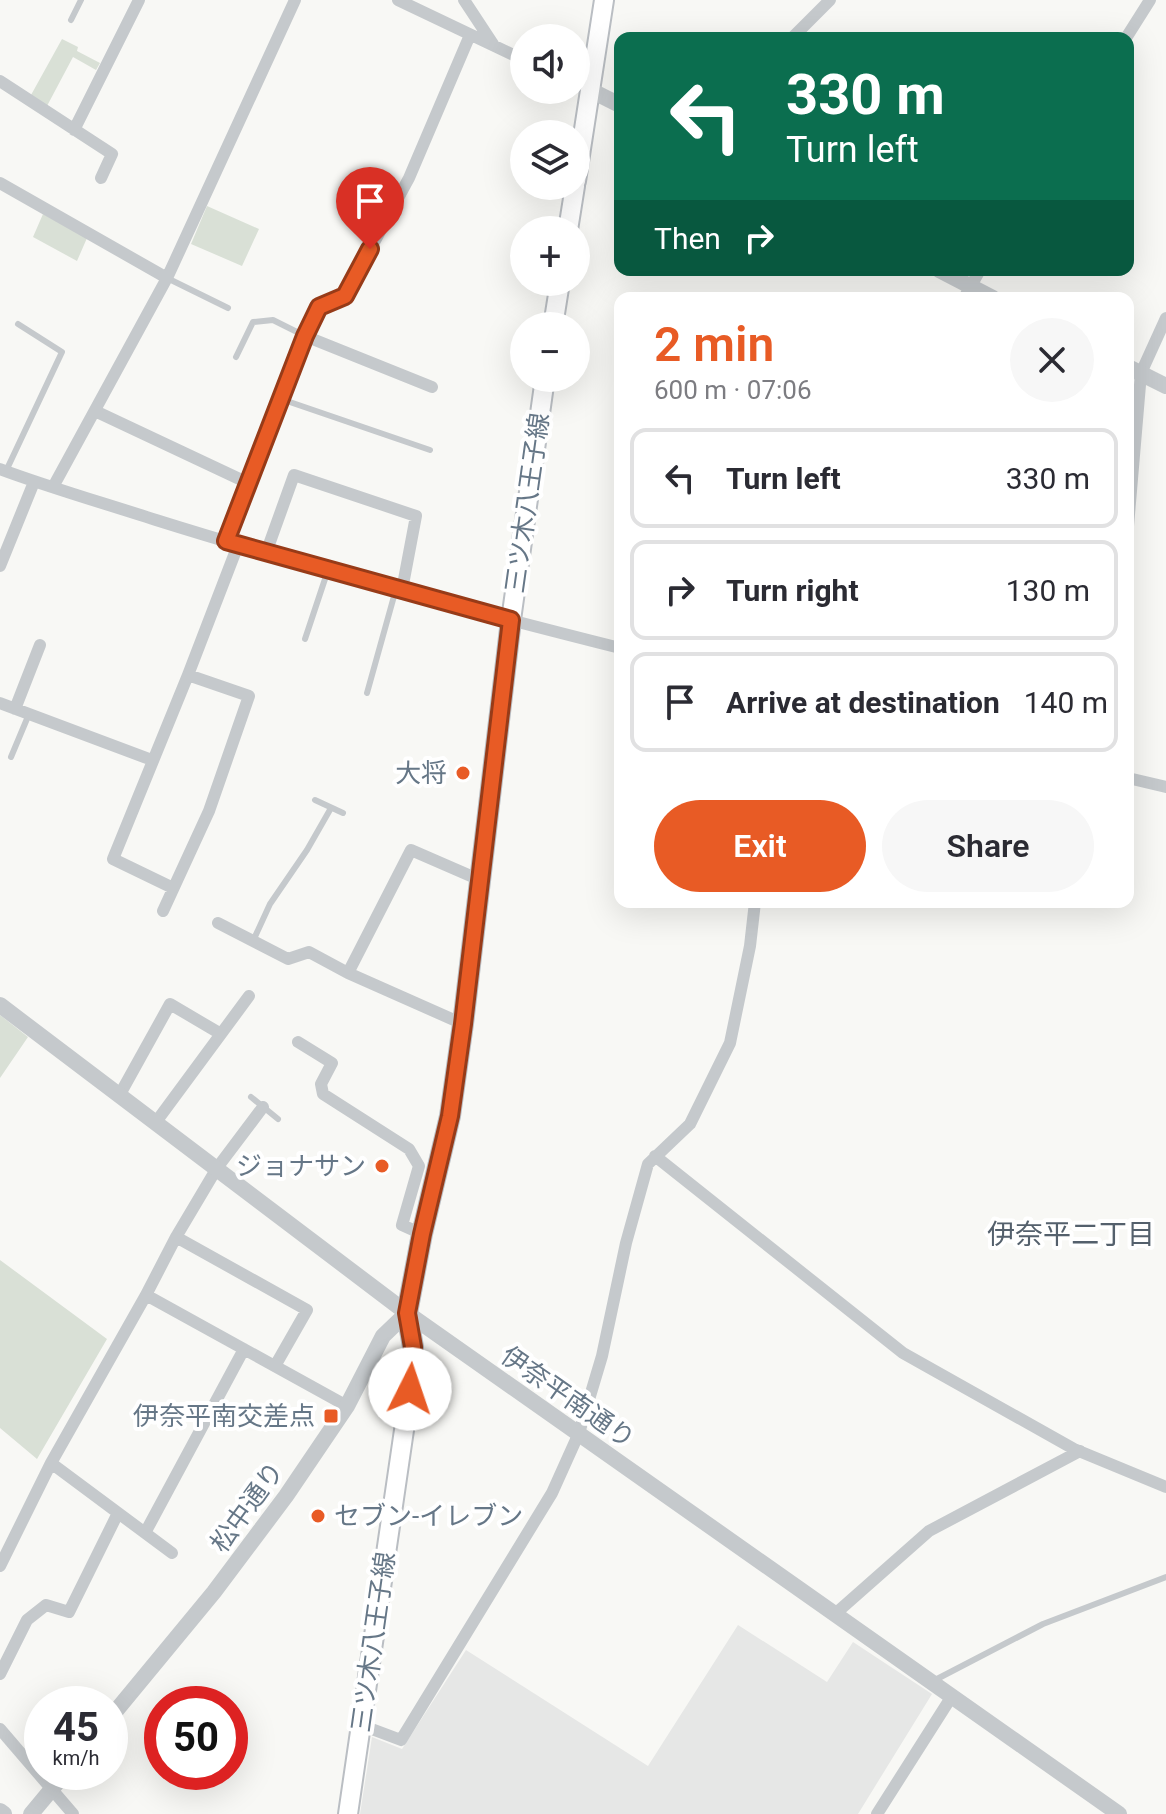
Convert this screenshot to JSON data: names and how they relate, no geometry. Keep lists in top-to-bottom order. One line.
{"streets":{"main road":["三ツ木八王子線"],"street":["伊奈平南通り","松中通り"]},"crossings":[["三ツ木八王子線","伊奈平南通り"],["三ツ木八王子線","松中通り"],["伊奈平南通り","松中通り"]],"districts":["伊奈平二丁目"],"places":{"other":["大将","ジョナサン","セブン-イレブン"],"transit":["伊奈平南交差点"]},"page":{"map_buttons":["+","−"],"turn":["330 m","Turn left"],"then":"Then","heading":["2 min","600 m · 07:06"],"list":[{"name":"Turn left","value":"330 m"},{"name":"Turn right","value":"130 m"},{"name":"Arrive at destination","value":"140 m"}],"buttons":["Exit","Share"],"speed":"45 km/h","limit":"50"}}
